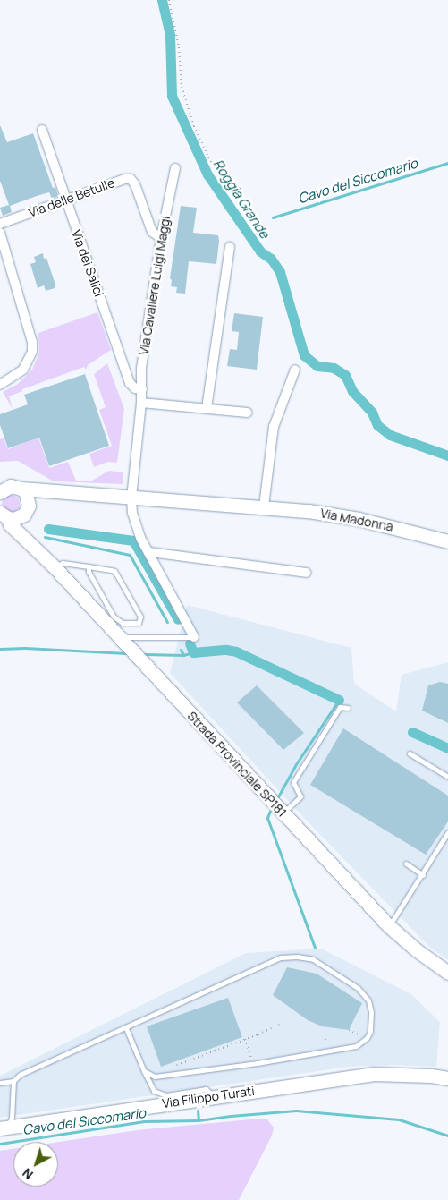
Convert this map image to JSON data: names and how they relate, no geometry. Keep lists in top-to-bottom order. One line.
{"streets":{"street":["Via delle Betulle","Via dei Salici","Via Cavaliere Luigi Maggi","Via Madonna","Strada Provinciale SP181","Via Filippo Turati"]},"crossings":[["Via delle Betulle","Via dei Salici"],["Via delle Betulle","Via Cavaliere Luigi Maggi"],["Via dei Salici","Via Cavaliere Luigi Maggi"],["Via Cavaliere Luigi Maggi","Via Madonna"],["Via Madonna","Strada Provinciale SP181"]],"water":["Cavo del Siccomario","Roggia Grande"],"north":"bottom left"}
